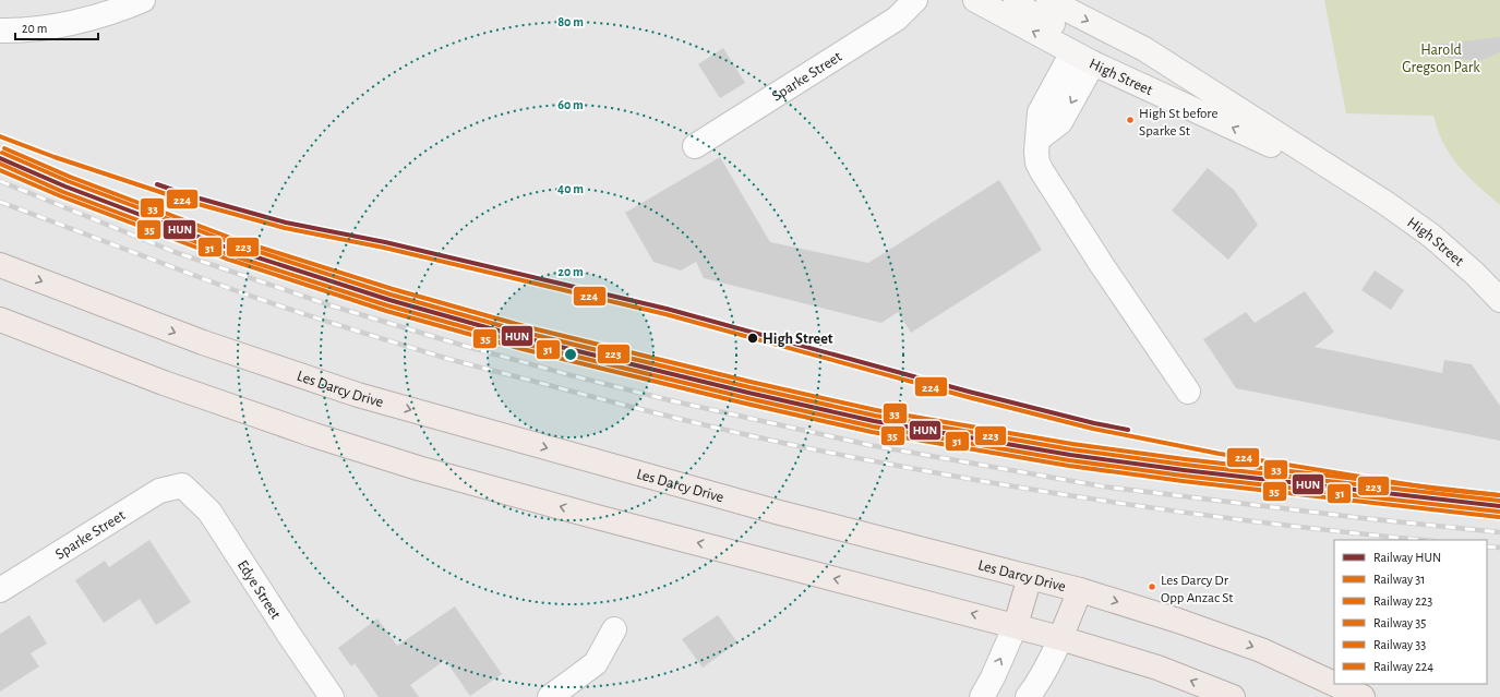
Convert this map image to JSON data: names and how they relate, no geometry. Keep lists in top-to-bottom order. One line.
{"streets":{"highway":["Les Darcy Drive"],"main road":["High Street"],"street":["Sparke Street","Edye Street"]},"crossings":[["Sparke Street","Edye Street"]],"parks":["Harold Gregson Park"],"places":["High St before Sparke St","High Street","Les Darcy Dr Opp Anzac St"],"lines":["rail line 224","rail line 33","rail line 223","rail line HUN","rail line 31","rail line 35"],"legend":["Railway HUN","Railway 31","Railway 223","Railway 35","Railway 33","Railway 224"],"scale_bar":"20 m","rings":["80 m","60 m","40 m","20 m"]}
